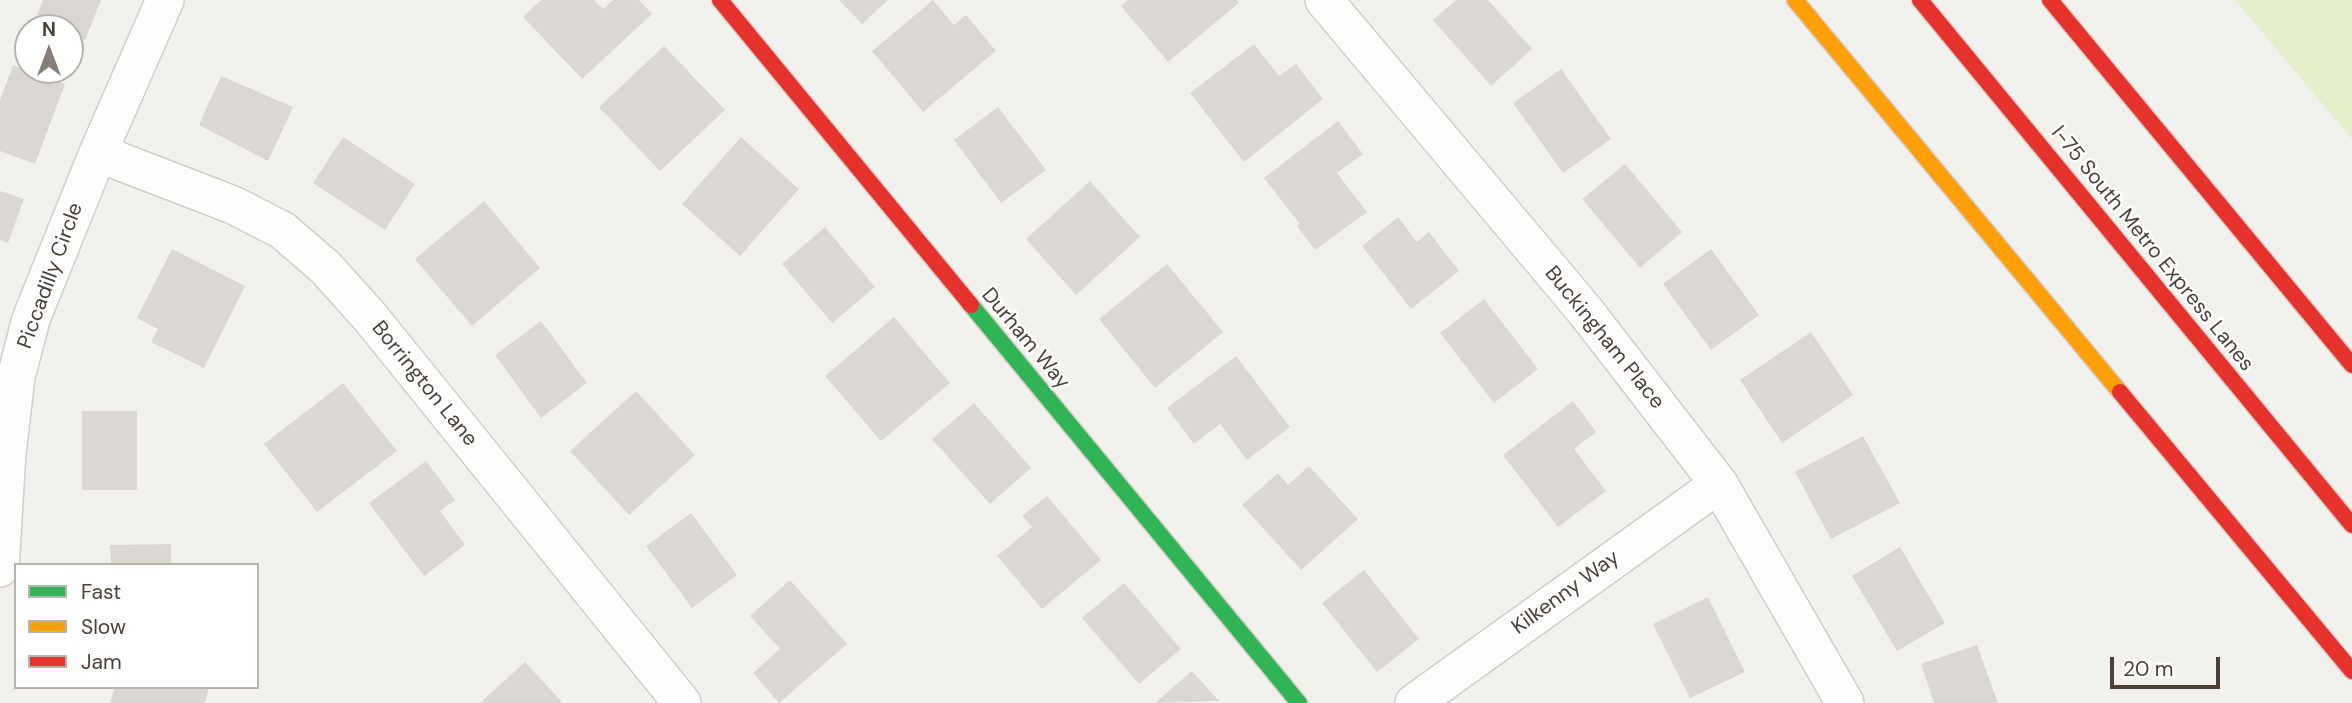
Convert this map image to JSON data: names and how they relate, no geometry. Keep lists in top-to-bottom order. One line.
{"streets":{"main road":["I-75 South Metro Express Lanes","Durham Way"],"street":["Piccadilly Circle","Buckingham Place","Borrington Lane","Kilkenny Way"]},"crossings":[["Piccadilly Circle","Borrington Lane"],["Buckingham Place","Kilkenny Way"]],"legend":["Fast","Slow","Jam"],"scale_bar":"20 m","north":"top"}
